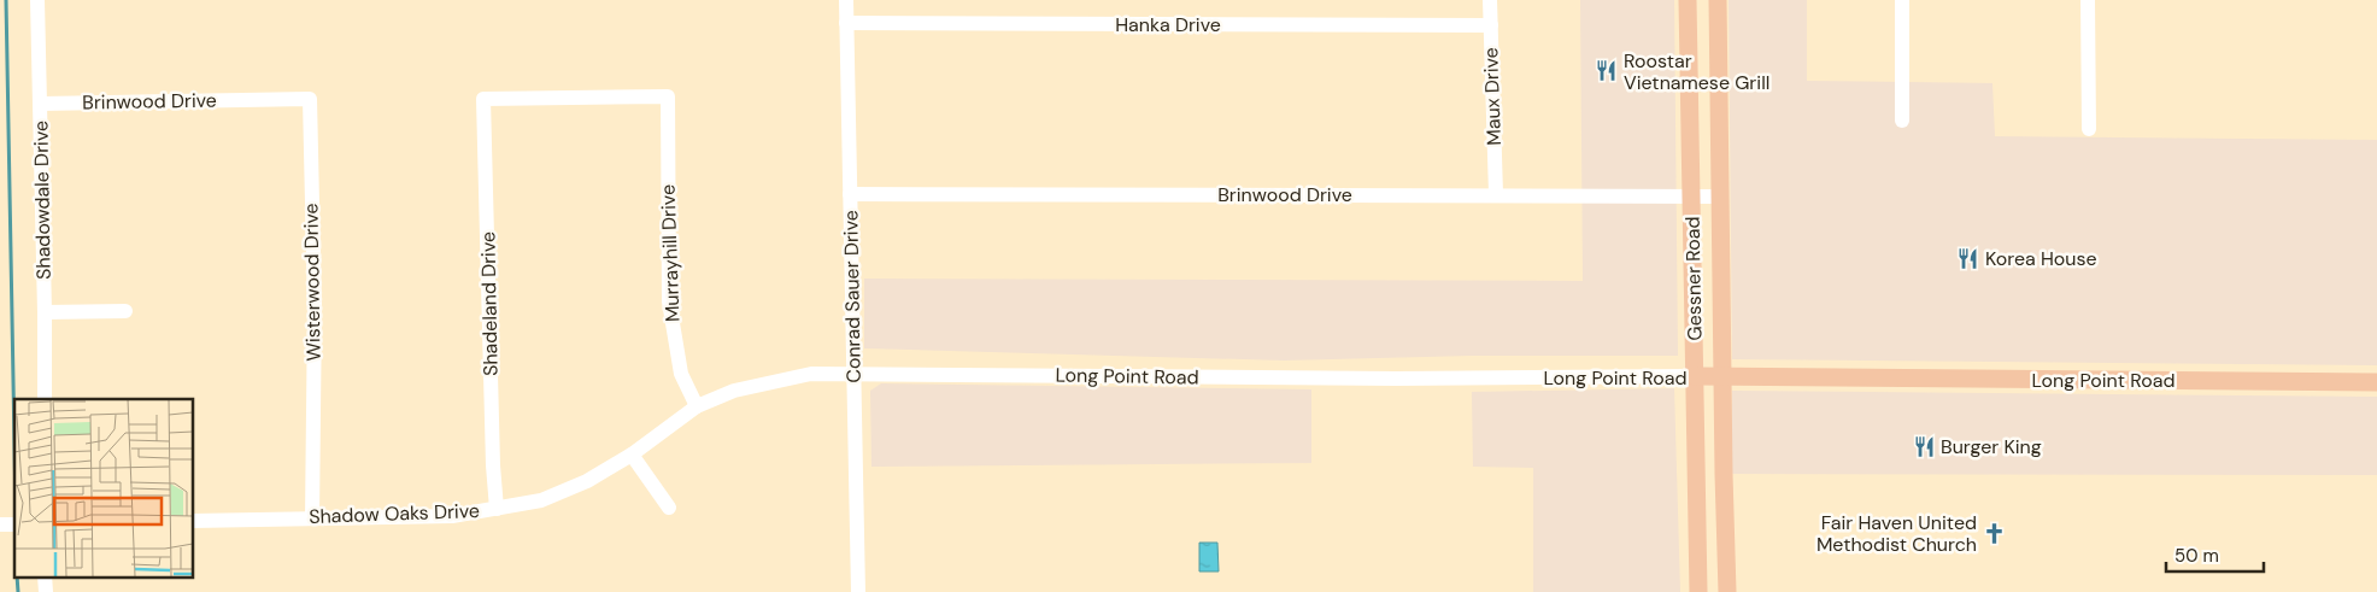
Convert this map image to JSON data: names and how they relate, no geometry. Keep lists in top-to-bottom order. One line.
{"streets":{"main road":["Gessner Road","Long Point Road"],"street":["Hanka Drive","Maux Drive","Brinwood Drive","Shadowdale Drive","Murrayhill Drive","Wisterwood Drive","Conrad Sauer Drive","Shadeland Drive","Shadow Oaks Drive"]},"crossings":[["Hanka Drive","Maux Drive"],["Hanka Drive","Conrad Sauer Drive"],["Maux Drive","Brinwood Drive"],["Brinwood Drive","Shadowdale Drive"],["Brinwood Drive","Gessner Road"],["Brinwood Drive","Wisterwood Drive"],["Brinwood Drive","Conrad Sauer Drive"],["Murrayhill Drive","Shadeland Drive"],["Murrayhill Drive","Shadow Oaks Drive"],["Gessner Road","Long Point Road"],["Wisterwood Drive","Shadow Oaks Drive"],["Conrad Sauer Drive","Long Point Road"],["Conrad Sauer Drive","Shadow Oaks Drive"],["Shadeland Drive","Shadow Oaks Drive"],["Long Point Road","Shadow Oaks Drive"]],"places":{"restaurant":["Roostar Vietnamese Grill","Korea House","Burger King"],"church":["Fair Haven United Methodist Church"]},"scale_bar":"50 m"}
